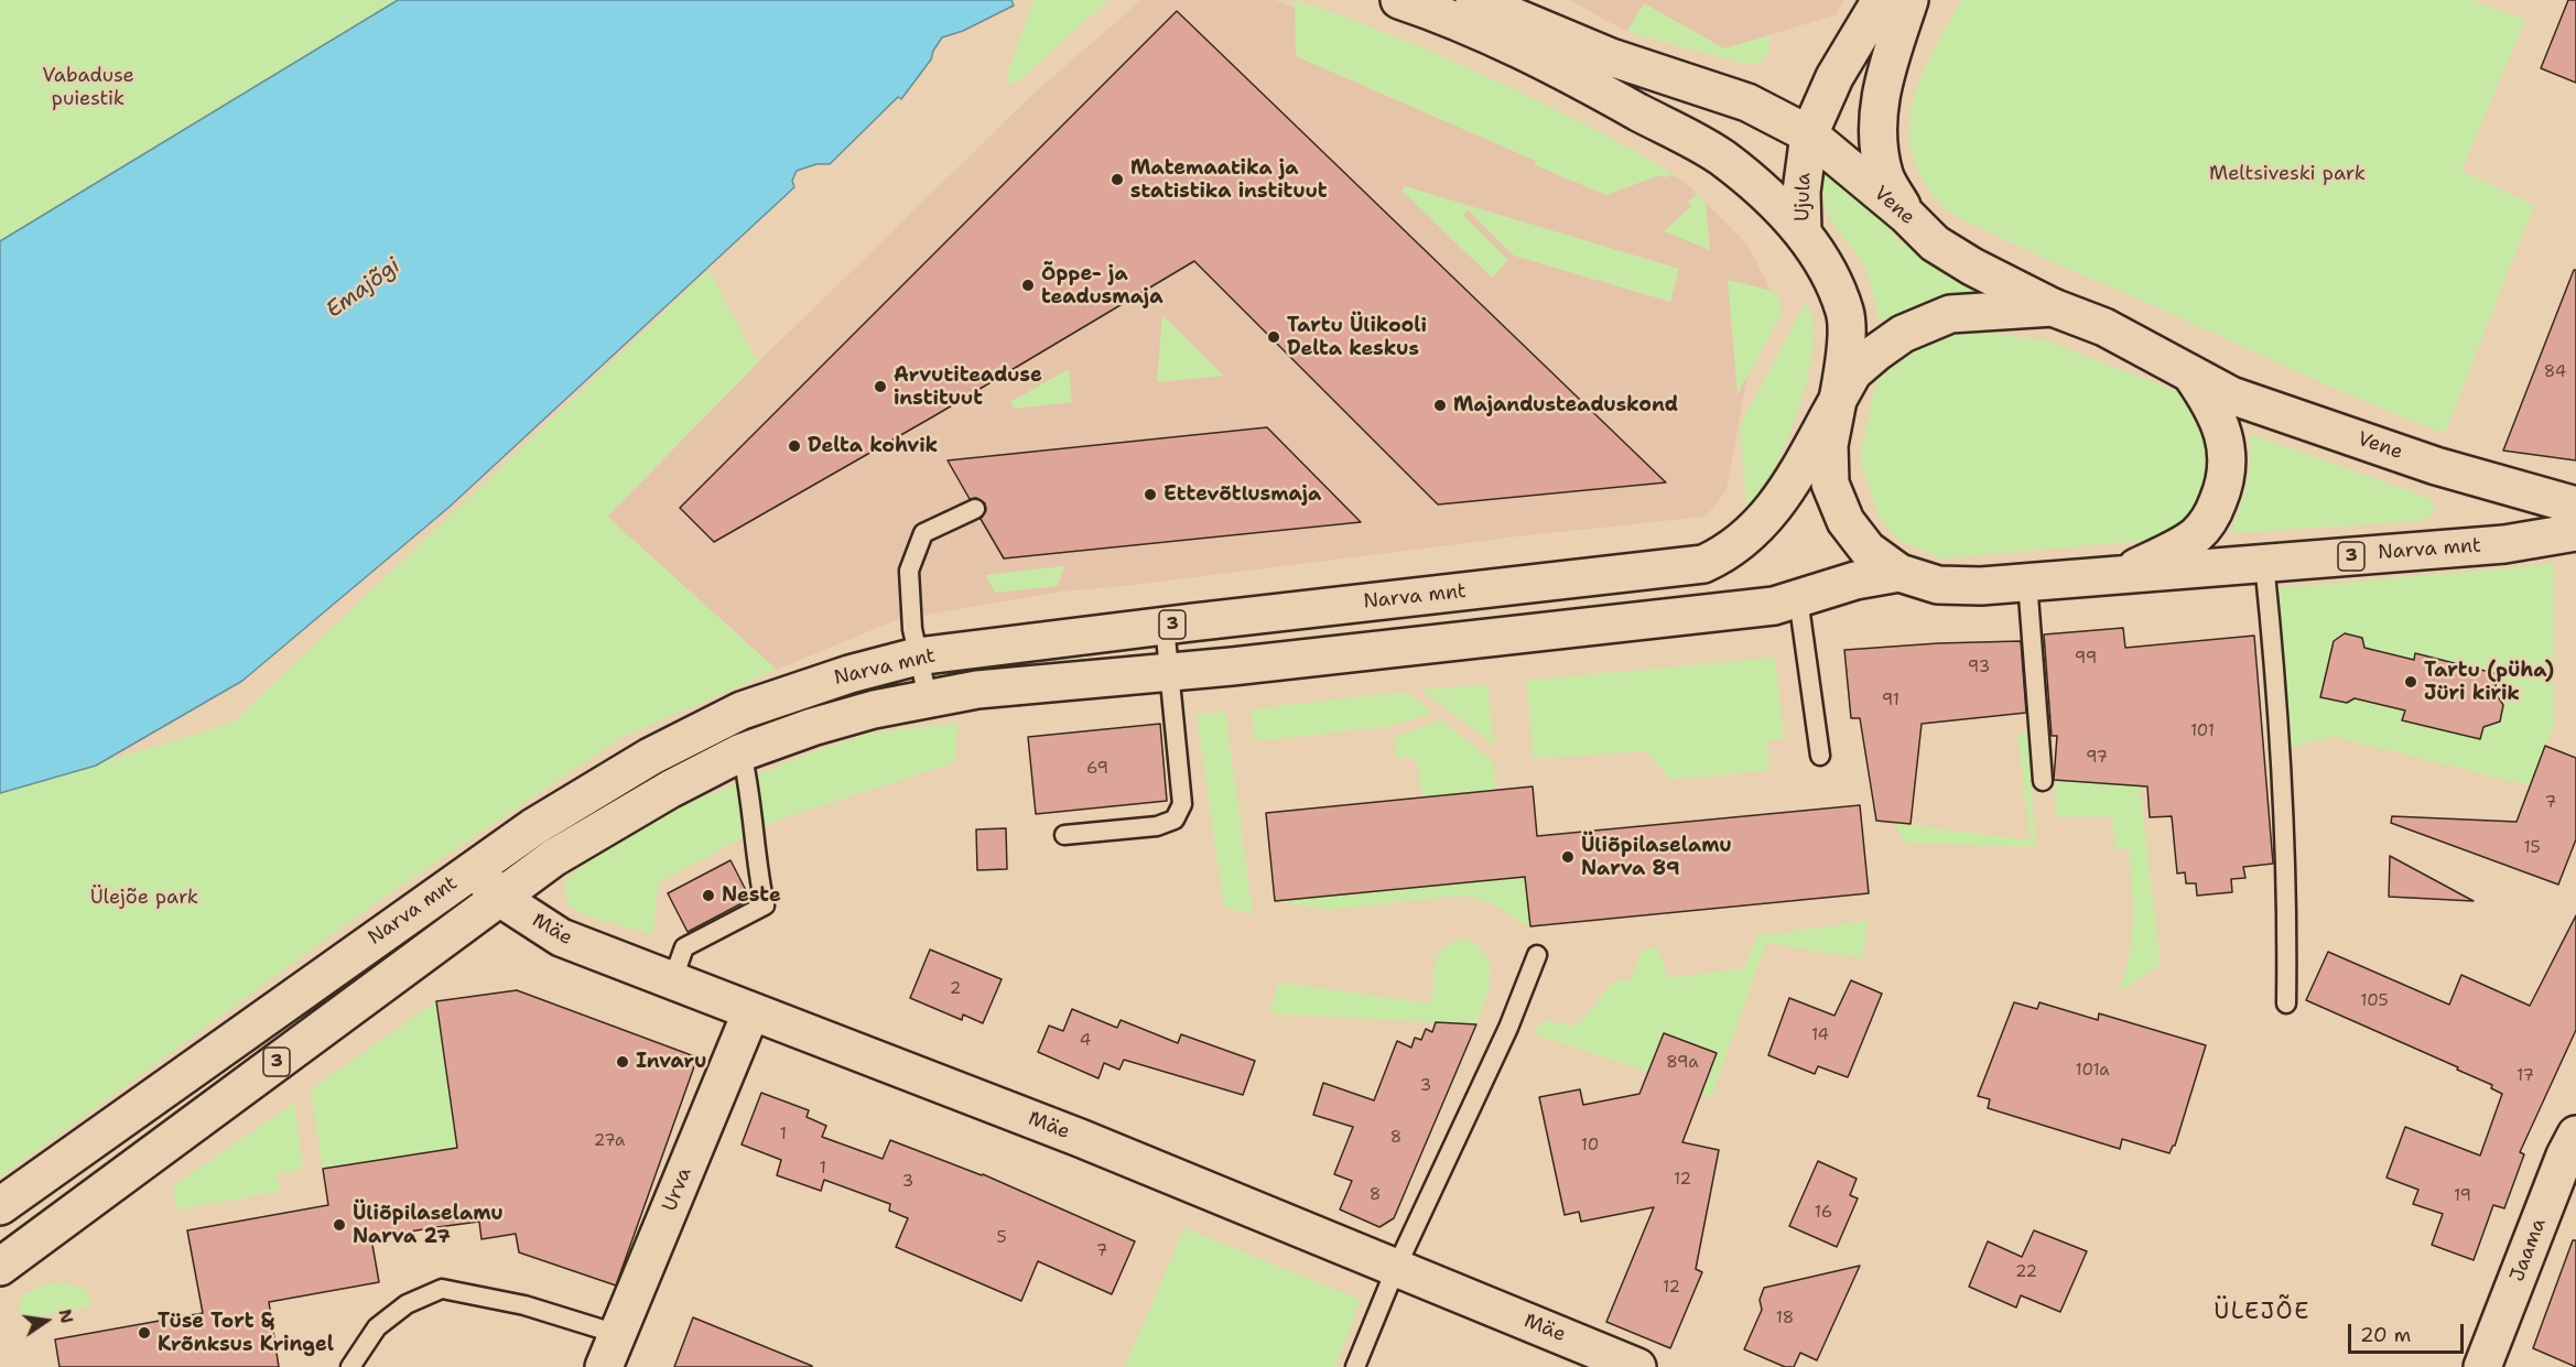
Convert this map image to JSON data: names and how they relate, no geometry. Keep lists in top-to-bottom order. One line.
{"streets":{"main road":["Ujula","Vene","Narva mnt","3","Mäe","Urva","Jaama"]},"crossings":[["Ujula","Vene"],["Ujula","Narva mnt"],["Vene","Narva mnt"],["Narva mnt","Mäe"],["Mäe","Urva"]],"districts":["ÜLEJÕE"],"water":["Emajõgi"],"parks":["Vabaduse puiestik","Meltsiveski park","Ülejõe park"],"places":["Matemaatika ja statistika instituut","Õppe- ja teadusmaja","Tartu Ülikooli Delta keskus","Arvutiteaduse instituut","Majandusteaduskond","Delta kohvik","Ettevõtlusmaja","Tartu (püha) Jüri kirik","Üliõpilaselamu Narva 89","Neste","Invaru","Üliõpilaselamu Narva 27","Tüse Tort & Krõnksus Kringel"],"house_numbers":["84","99","93","91","101","97","69","7","15","2","105","14","4","89a","101a","17","3","1","8","27a","10","1","12","3","8","19","16","5","7","22","12","18"],"scale_bar":"20 m","north":"right"}
